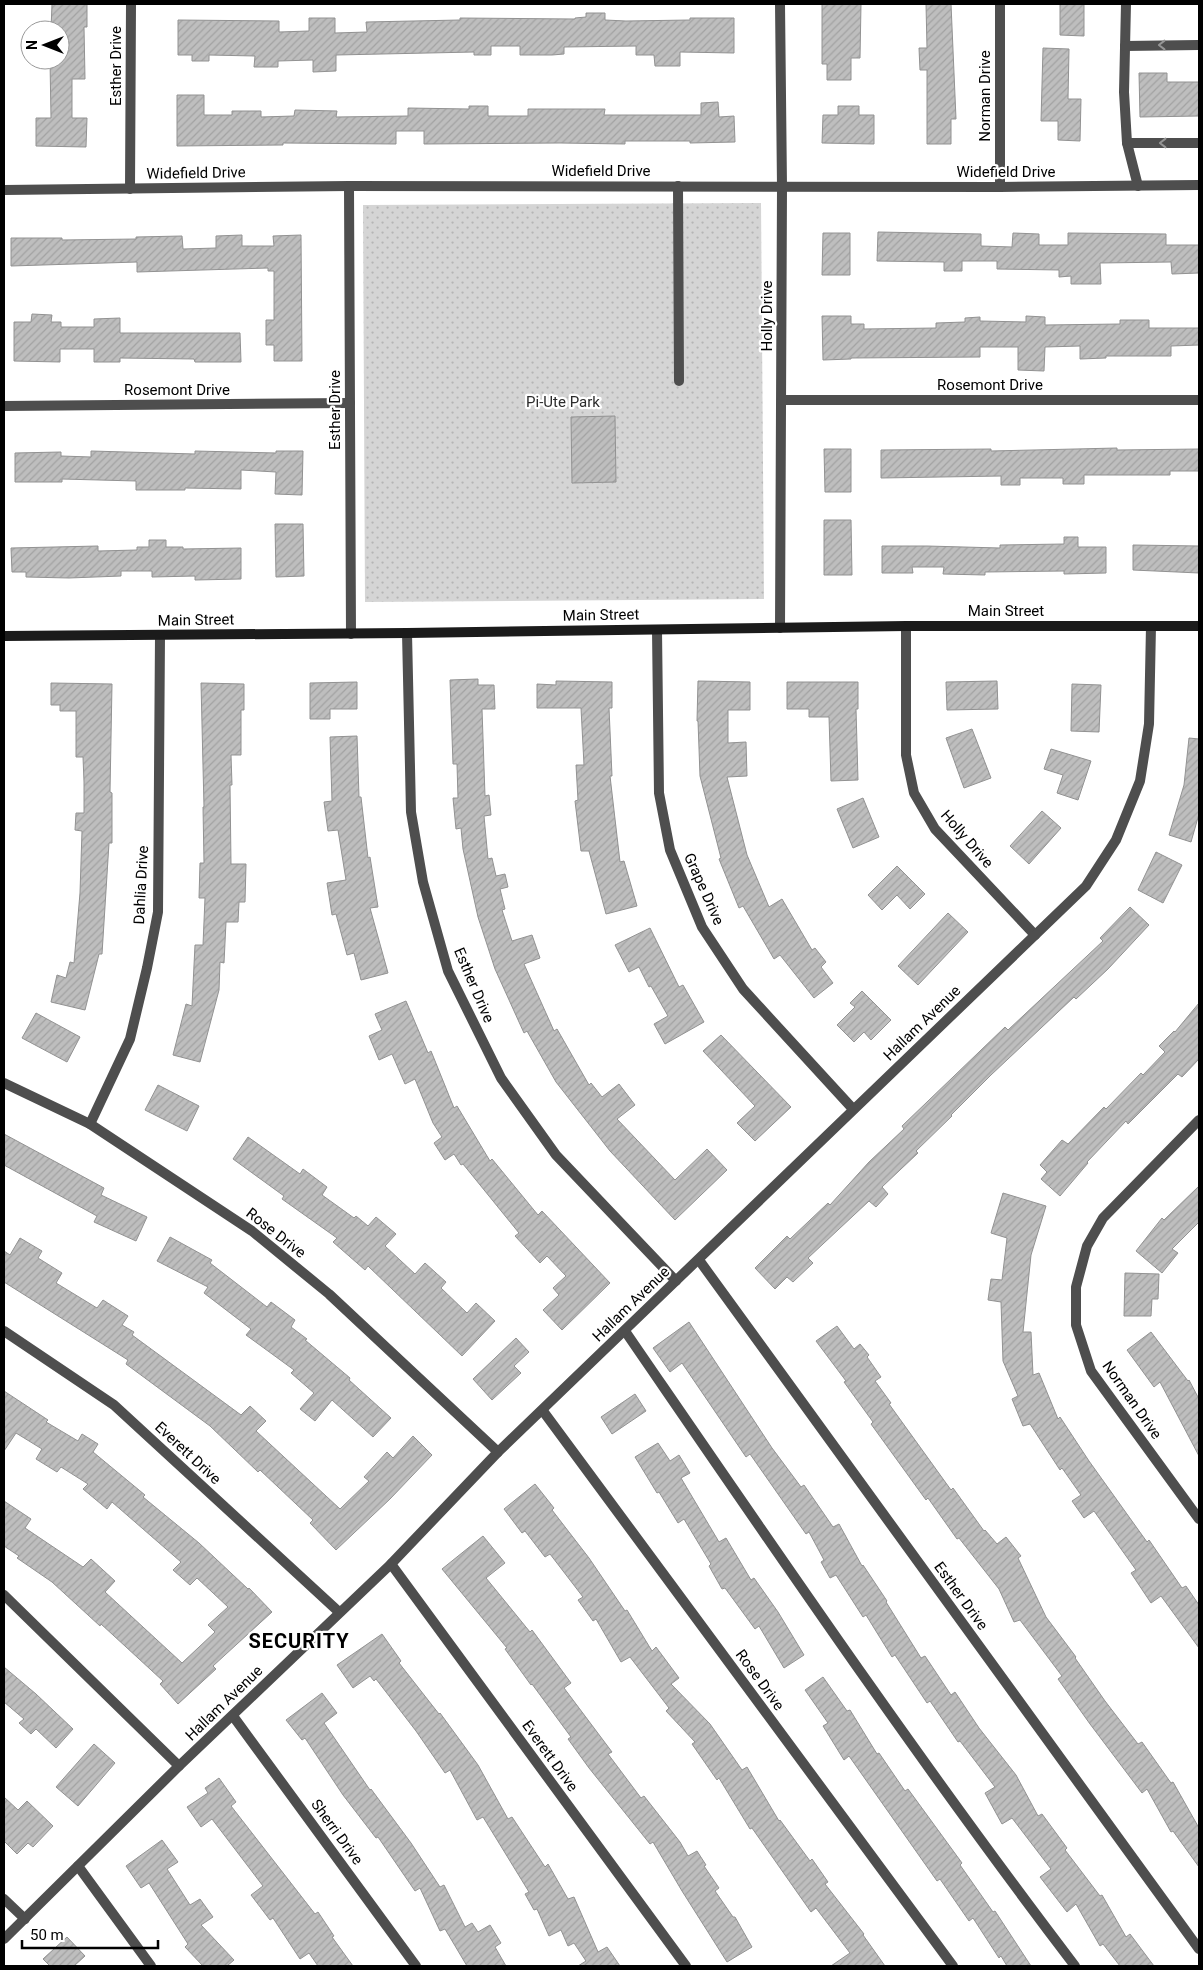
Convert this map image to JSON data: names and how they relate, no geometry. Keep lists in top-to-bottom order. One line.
{"streets":{"main road":["Main Street"],"street":["Esther Drive","Norman Drive","Widefield Drive","Holly Drive","Rosemont Drive","Dahlia Drive","Grape Drive","Hallam Avenue","Rose Drive","Everett Drive","Sherri Drive"]},"crossings":[["Esther Drive","Widefield Drive"],["Esther Drive","Rosemont Drive"],["Esther Drive","Main Street"],["Esther Drive","Hallam Avenue"],["Norman Drive","Widefield Drive"],["Widefield Drive","Holly Drive"],["Holly Drive","Rosemont Drive"],["Holly Drive","Main Street"],["Holly Drive","Hallam Avenue"],["Main Street","Dahlia Drive"],["Main Street","Grape Drive"],["Main Street","Hallam Avenue"],["Dahlia Drive","Rose Drive"],["Grape Drive","Hallam Avenue"],["Hallam Avenue","Rose Drive"],["Hallam Avenue","Everett Drive"],["Hallam Avenue","Sherri Drive"]],"districts":["SECURITY"],"parks":["Pi-Ute Park"],"scale_bar":"50 m","north":"left"}
